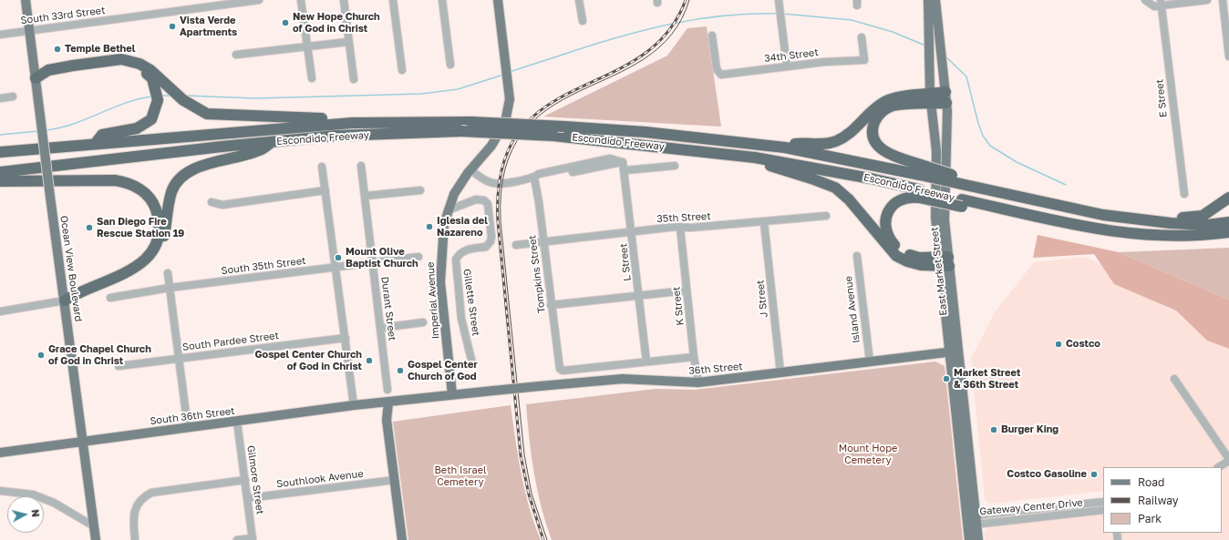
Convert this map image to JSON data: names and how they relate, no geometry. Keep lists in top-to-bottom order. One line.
{"streets":{"highway":["Escondido Freeway"],"main road":["Ocean View Boulevard","East Market Street","Imperial Avenue","36th Street","South 36th Street"],"street":["South 33rd Street","34th Street","E Street","35th Street","L Street","South 35th Street","Tompkins Street","J Street","Gillette Street","K Street","Durant Street","Island Avenue","South Pardee Street","Southlook Avenue","Gilmore Street","Gateway Center Drive"]},"crossings":[["South 33rd Street","Ocean View Boulevard"],["35th Street","L Street"],["35th Street","Tompkins Street"],["35th Street","J Street"],["35th Street","K Street"],["L Street","Tompkins Street"],["L Street","36th Street"],["South 35th Street","Durant Street"],["Ocean View Boulevard","South 36th Street"],["East Market Street","36th Street"],["East Market Street","Gateway Center Drive"],["Tompkins Street","36th Street"],["J Street","36th Street"],["Imperial Avenue","Gillette Street"],["Imperial Avenue","36th Street"],["K Street","36th Street"],["Island Avenue","36th Street"],["South 36th Street","Gilmore Street"],["Southlook Avenue","Gilmore Street"]],"parks":["Mount Hope Cemetery","Beth Israel Cemetery"],"places":["New Hope Church of God in Christ","Vista Verde Apartments","Temple Bethel","Iglesia del Nazareno","San Diego Fire Rescue Station 19","Mount Olive Baptist Church","Costco","Grace Chapel Church of God in Christ","Gospel Center Church of God in Christ","Gospel Center Church of God","Market Street & 36th Street","Burger King","Costco Gasoline"],"legend":["Road","Railway","Park"],"north":"right"}
